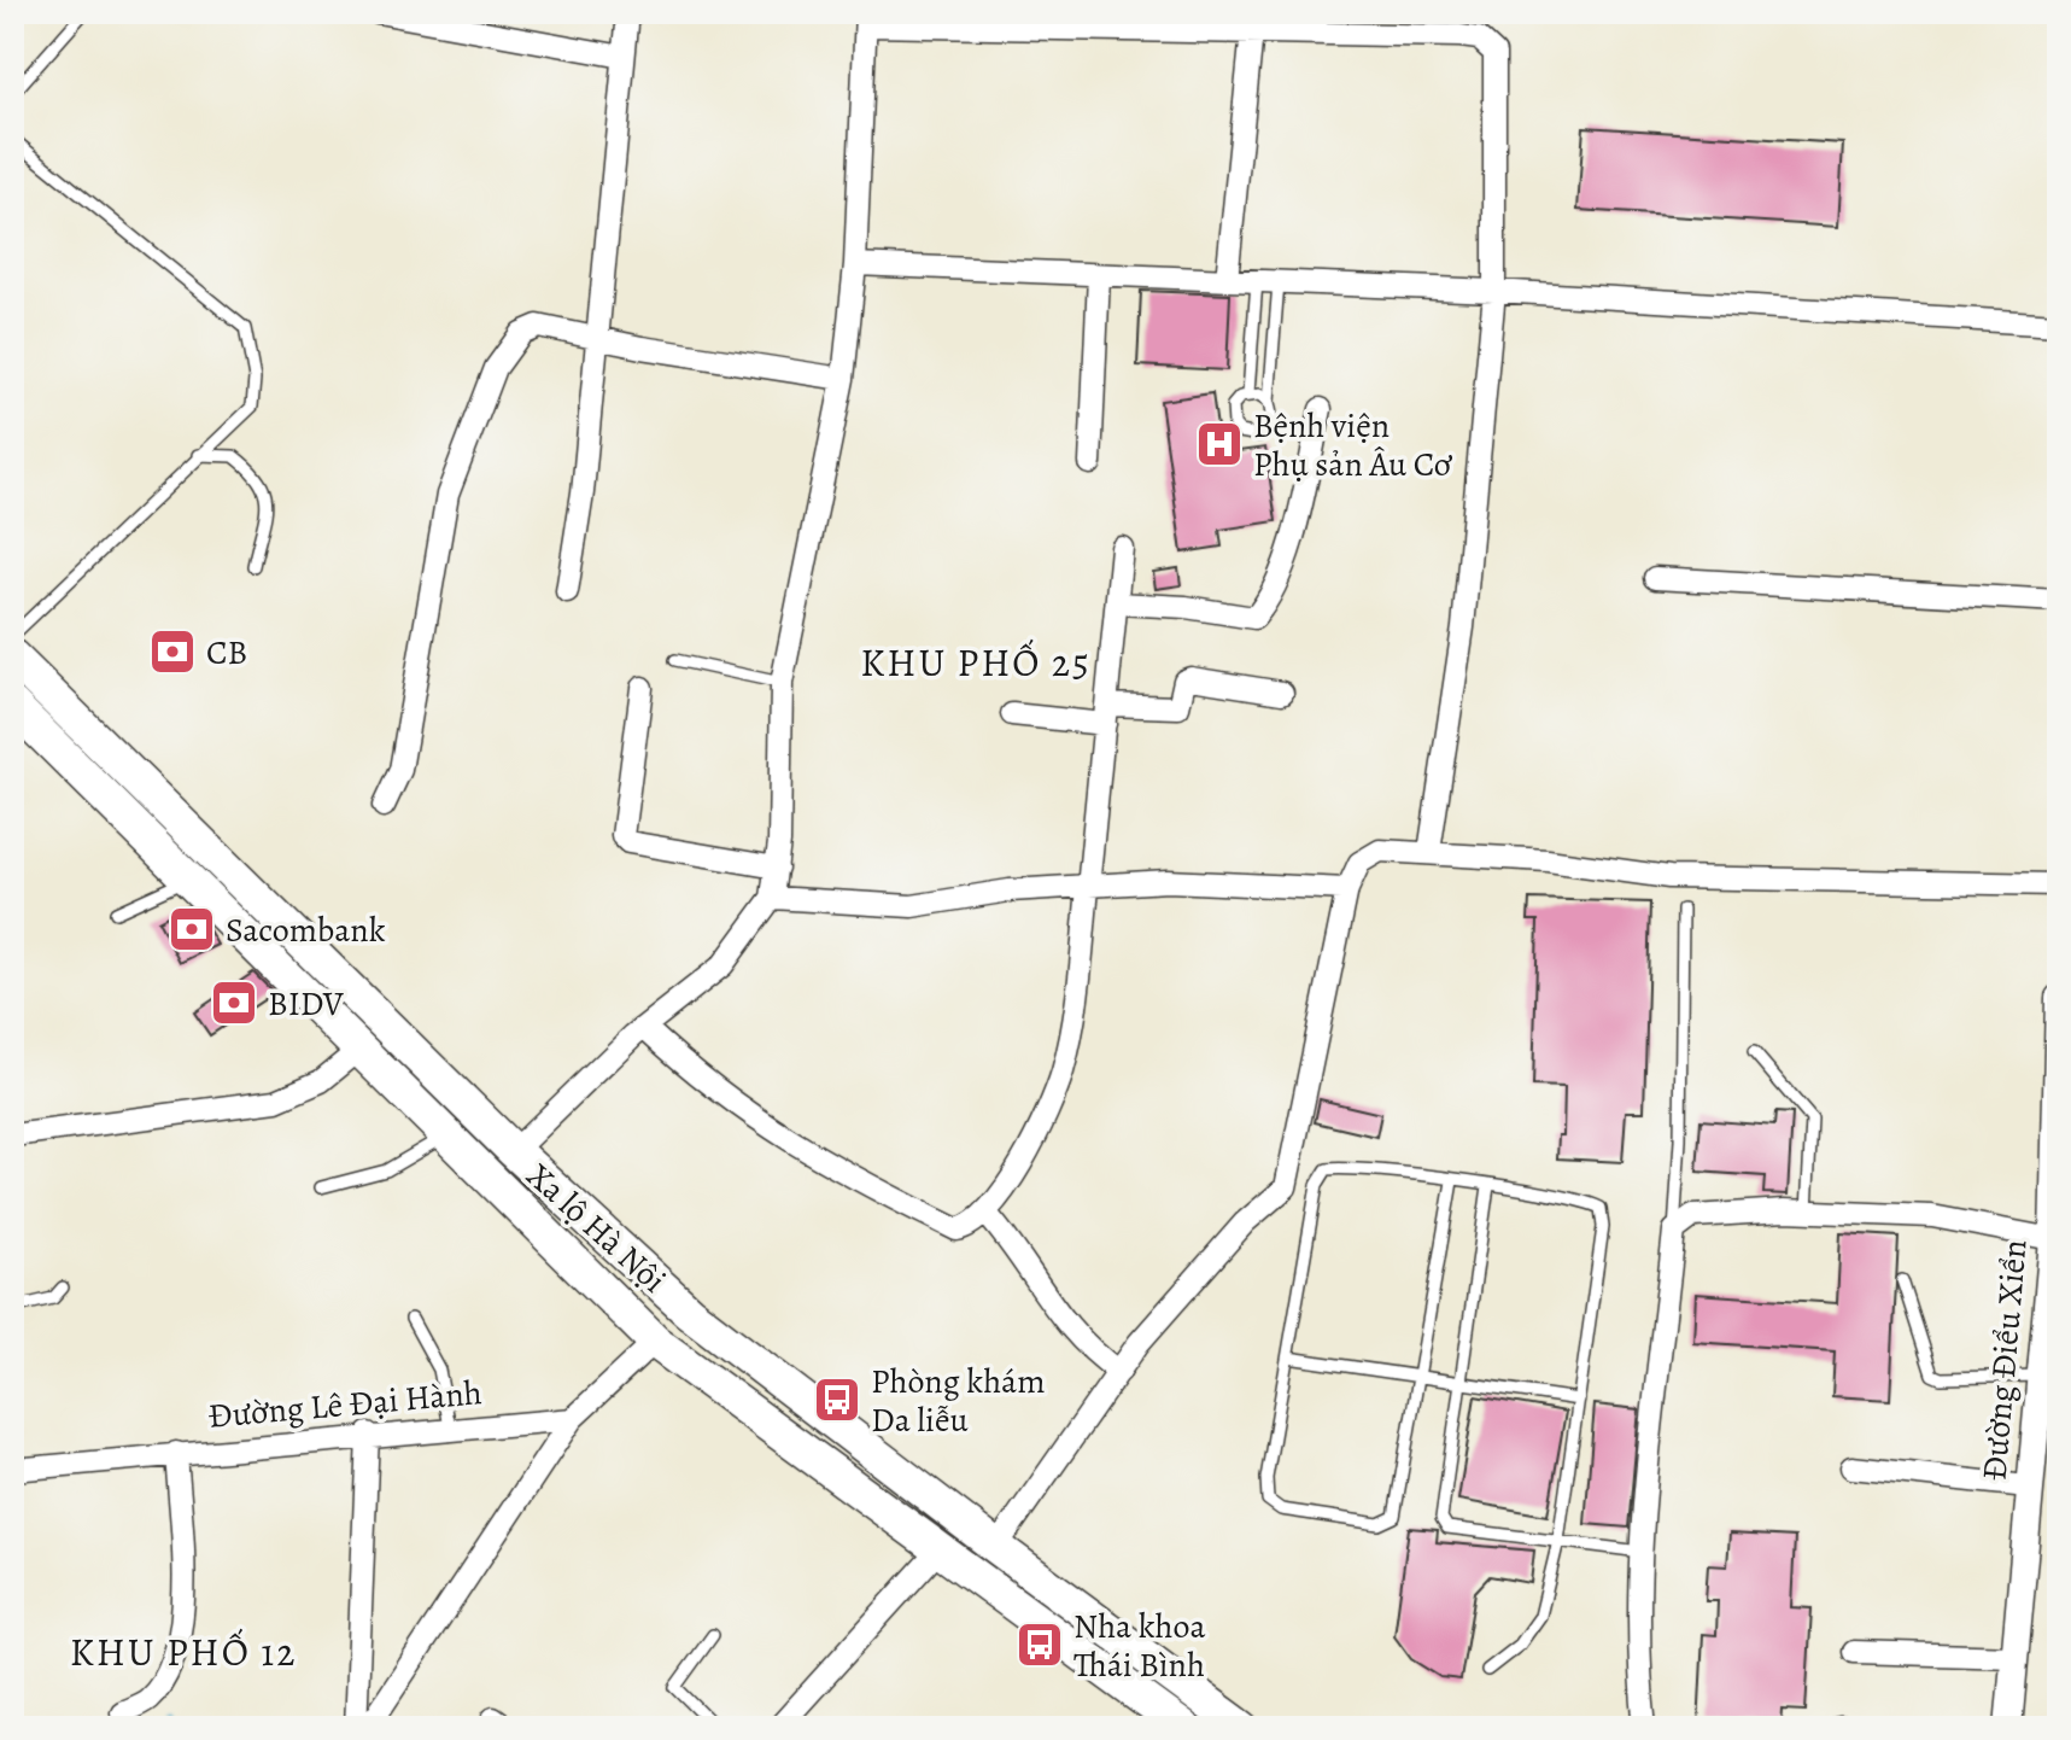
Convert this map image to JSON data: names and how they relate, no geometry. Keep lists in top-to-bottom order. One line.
{"streets":{"highway":["Xa lộ Hà Nội"],"street":["Đường Điểu Xiển","Đường Lê Đại Hành"]},"districts":["KHU PHỐ 25","KHU PHỐ 12"],"places":{"hospital":["Bệnh viện Phụ sản Âu Cơ"],"bank":["CB","Sacombank","BIDV"],"bus stop":["Phòng khám Da liễu","Nha khoa Thái Bình"]}}
